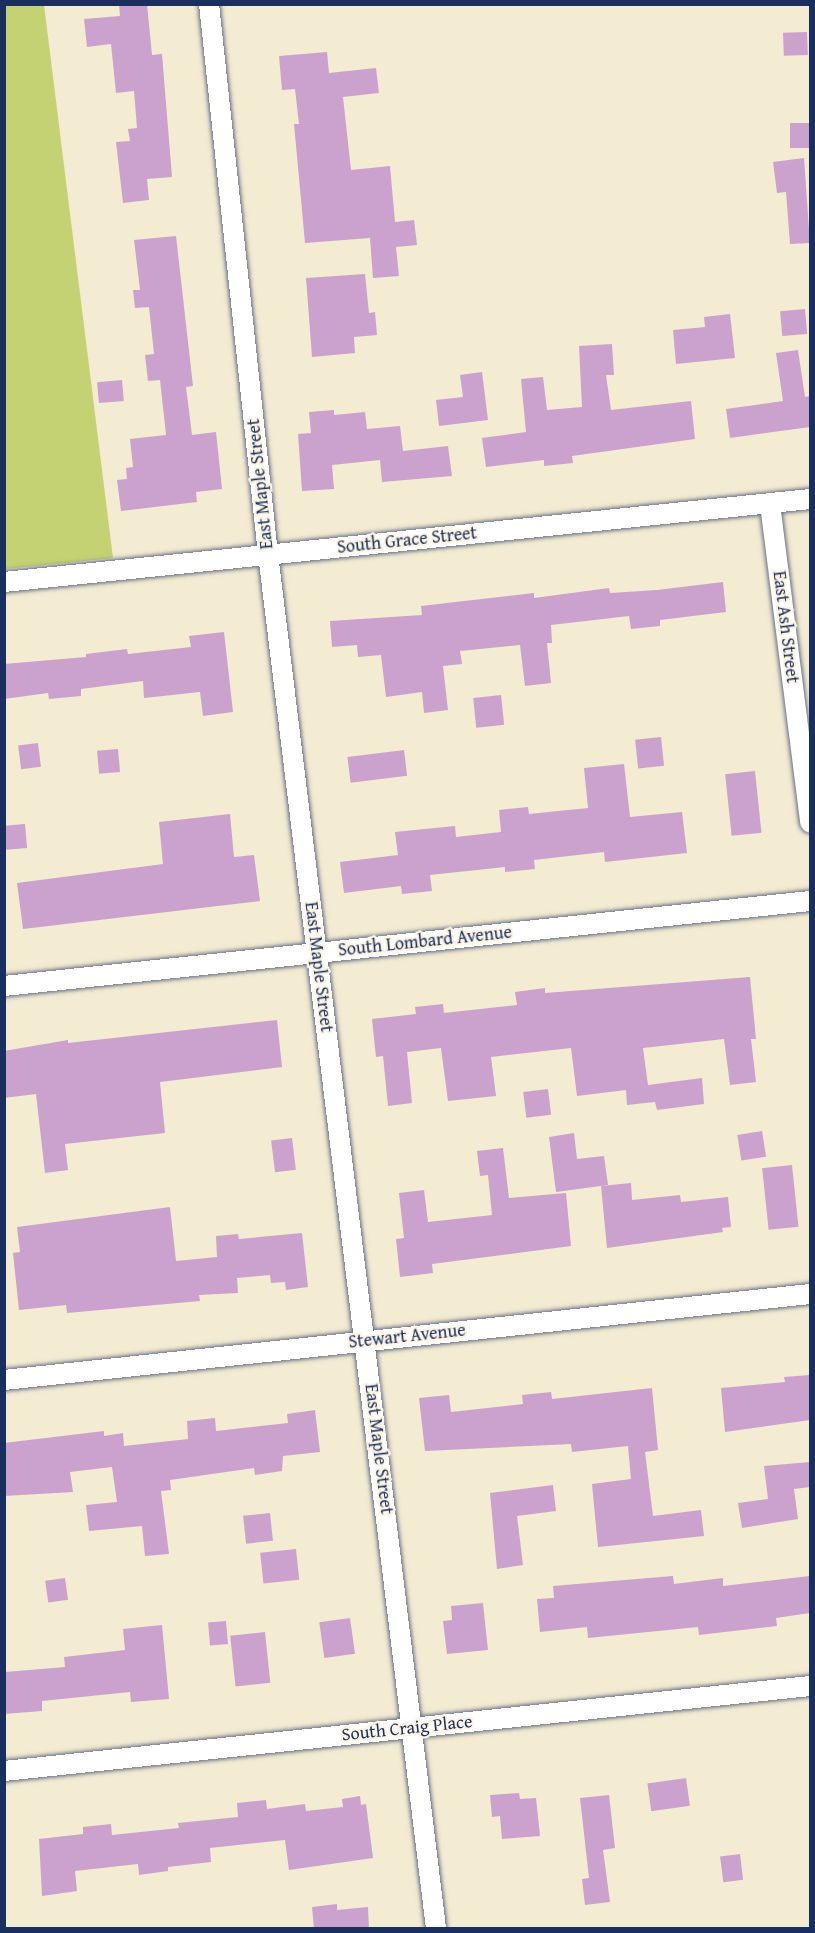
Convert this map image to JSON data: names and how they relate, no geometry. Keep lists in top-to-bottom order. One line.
{"streets":{"street":["East Maple Street","South Grace Street","East Ash Street","South Lombard Avenue","Stewart Avenue","South Craig Place"]},"crossings":[["East Maple Street","South Grace Street"],["East Maple Street","South Lombard Avenue"],["East Maple Street","Stewart Avenue"],["East Maple Street","South Craig Place"],["South Grace Street","East Ash Street"]]}
